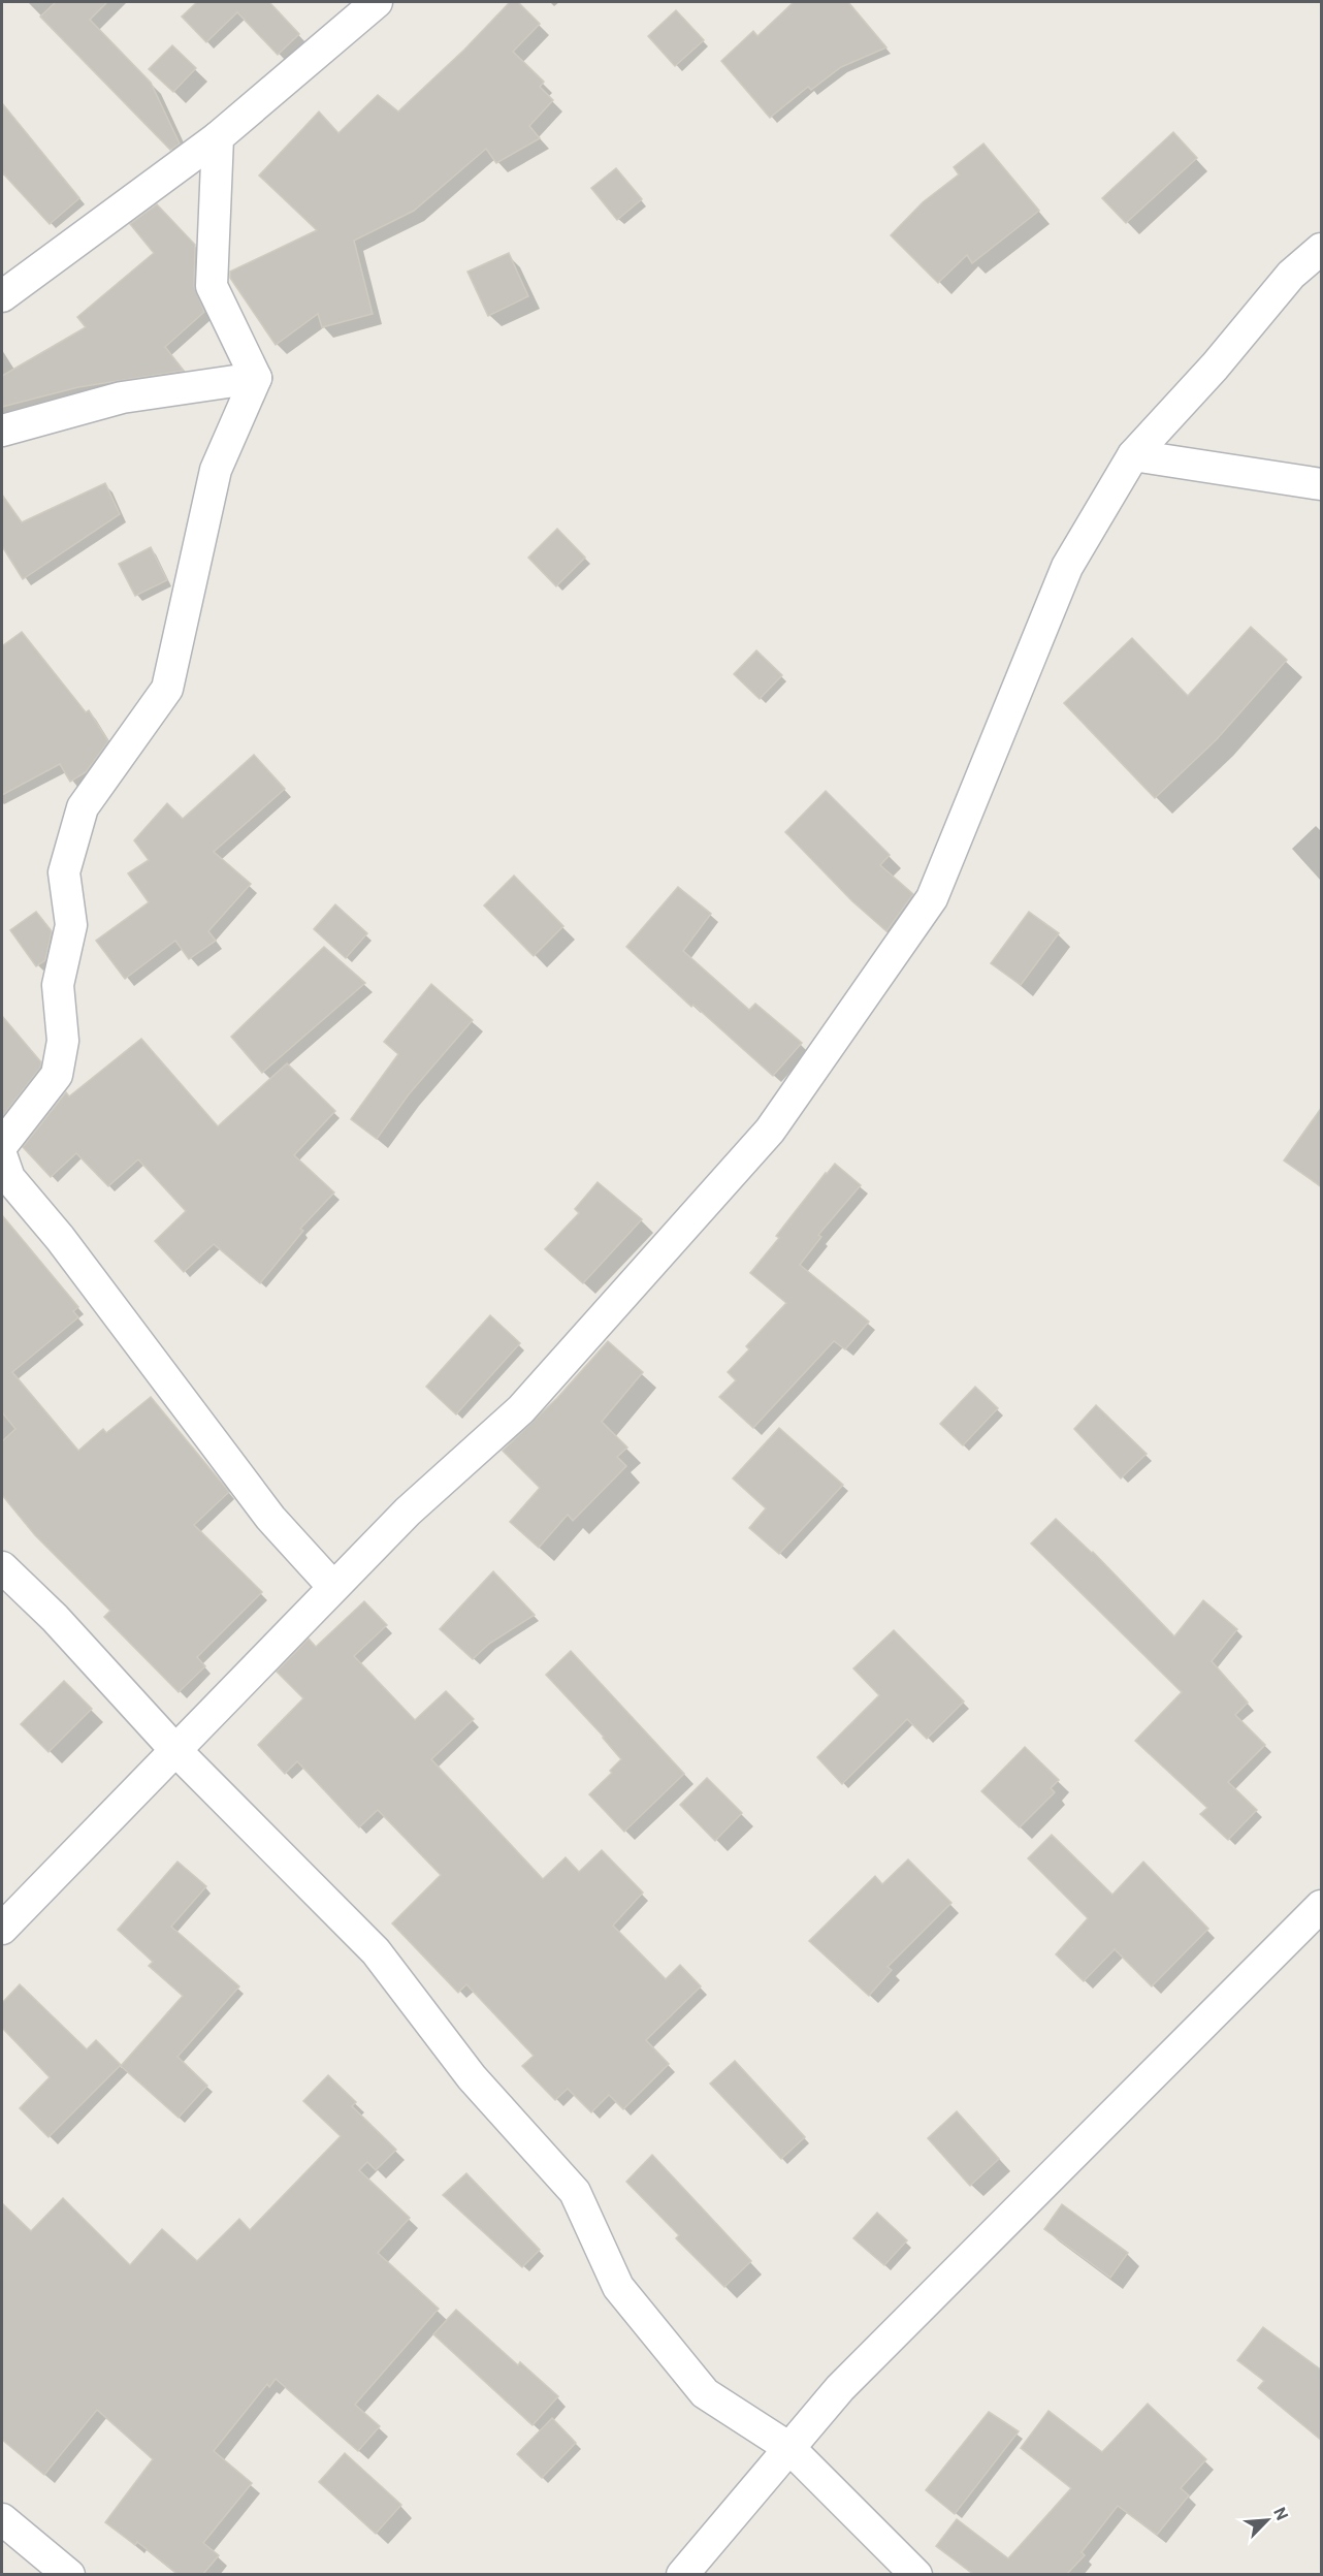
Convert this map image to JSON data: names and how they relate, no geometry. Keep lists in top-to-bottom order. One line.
{"north":"top right"}
